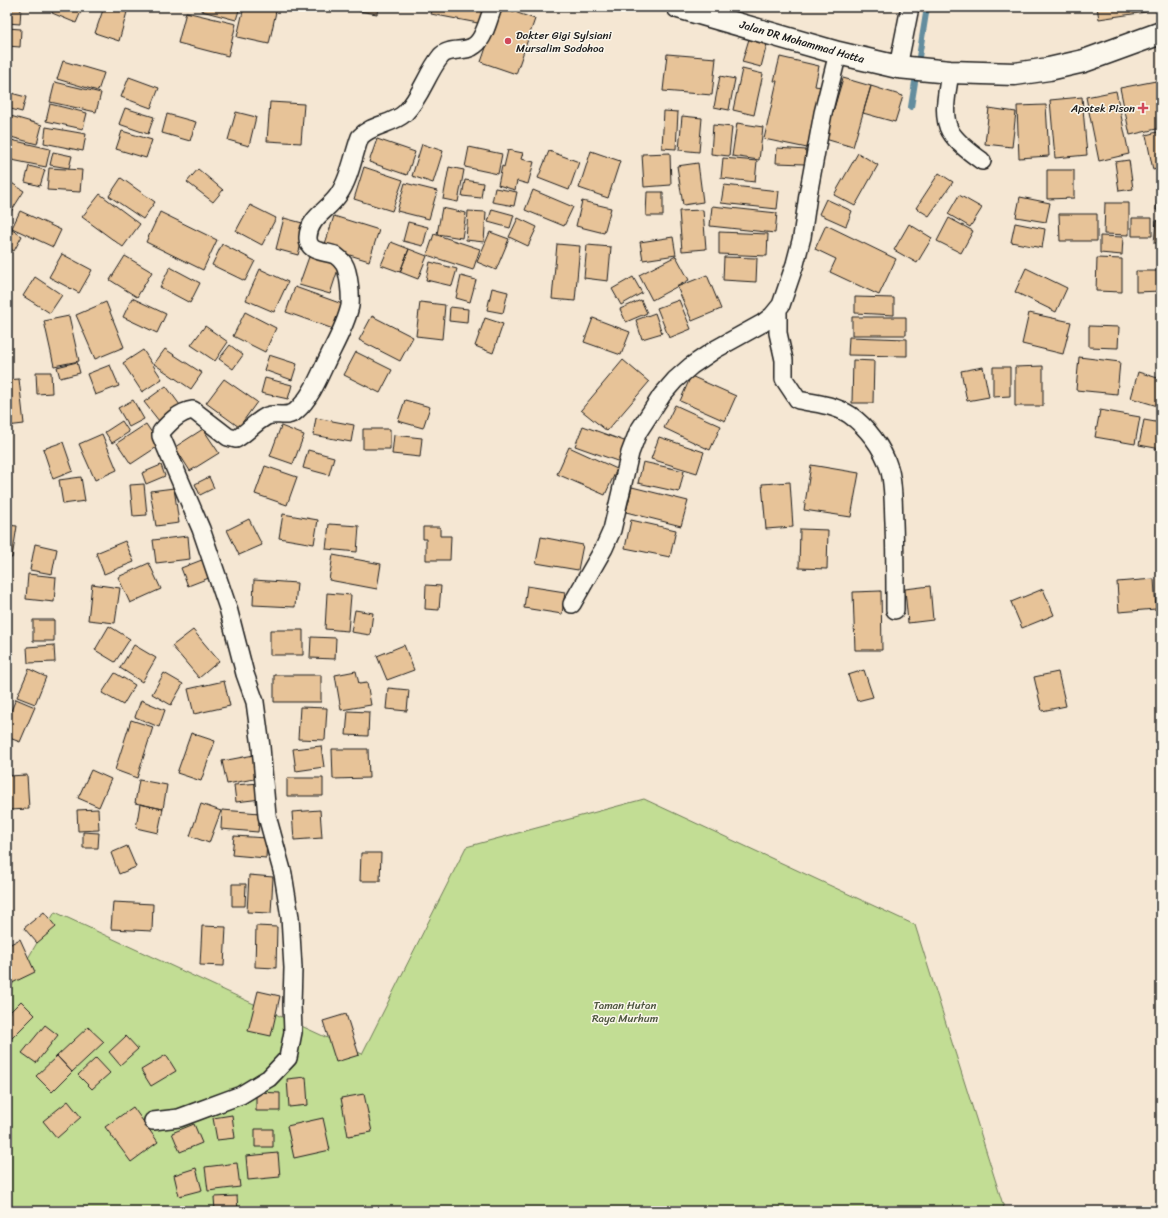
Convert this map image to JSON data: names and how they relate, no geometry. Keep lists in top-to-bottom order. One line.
{"streets":{"highway":["Jalan DR Mohammad Hatta"]},"parks":["Taman Hutan Raya Murhum"],"places":{"other":["Dokter Gigi Sylsiani Mursalim Sodohoa"],"health":["Apotek Pison"]}}
